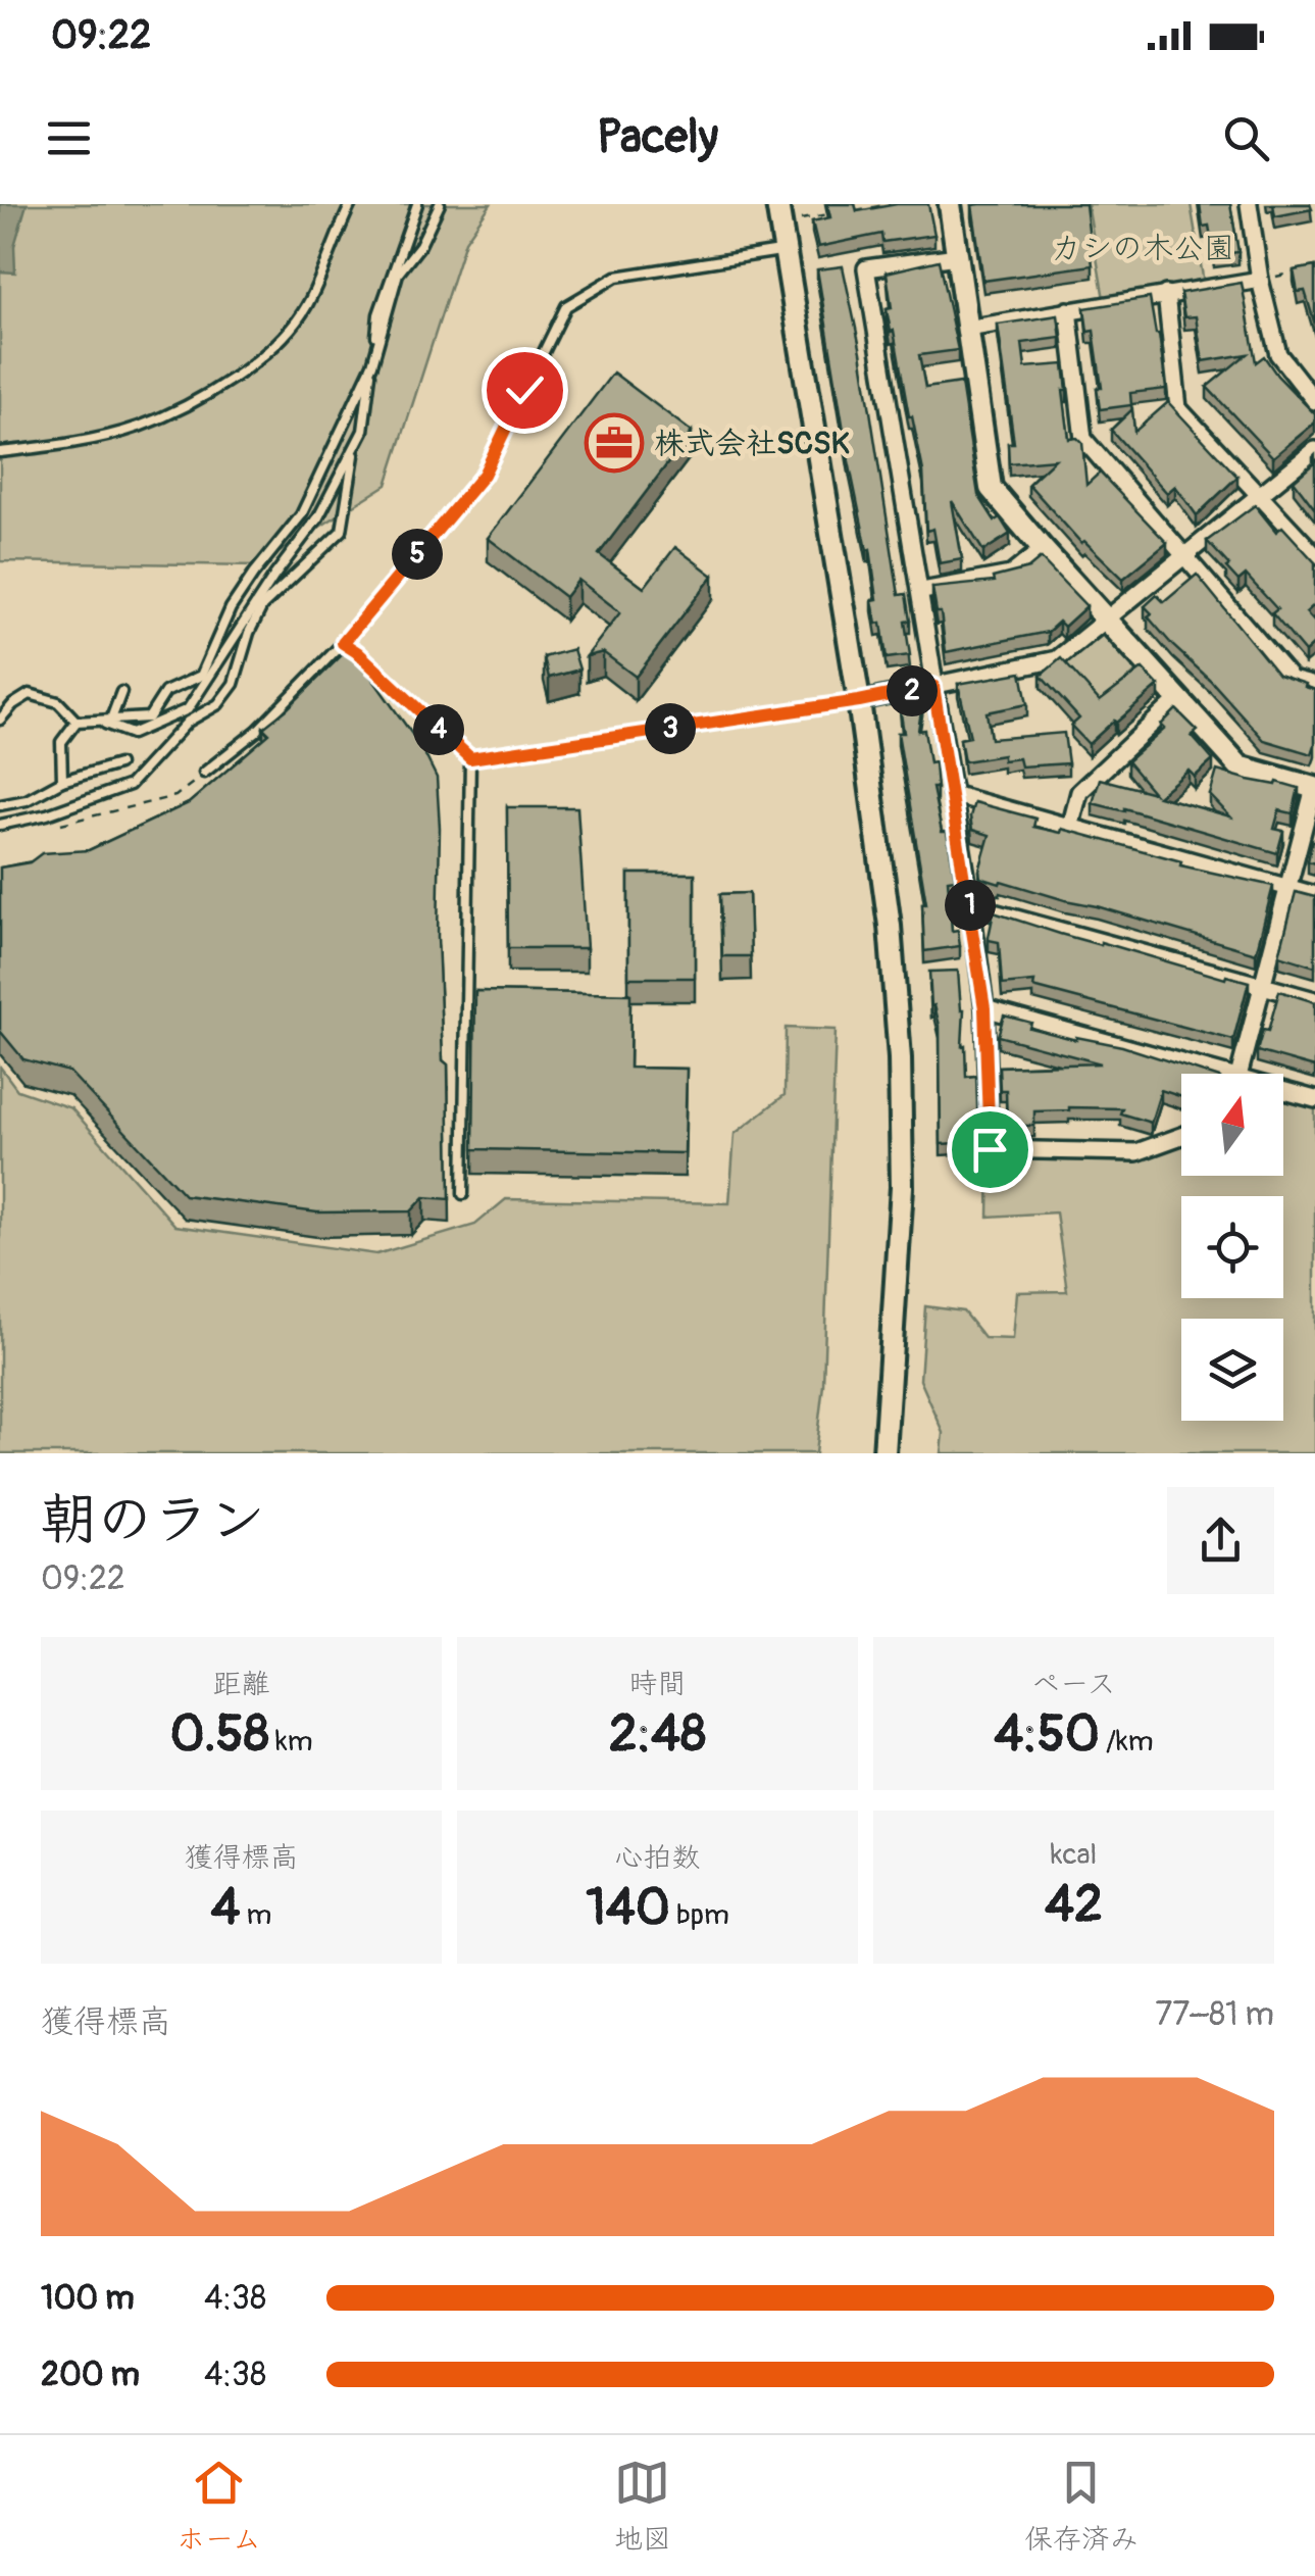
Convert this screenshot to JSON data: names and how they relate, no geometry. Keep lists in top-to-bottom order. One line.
{"parks":["カシの木公園"],"places":{"office":["株式会社SCSK"]},"north":"top","page":{"status":"09:22","header":"Pacely","pins":["5","2","3","4","1"],"heading":["朝のラン","09:22"],"stats":[["距離","0.58 km"],["時間","2:48"],["ペース","4:50 /km"],["獲得標高","4 m"],["心拍数","140 bpm"],["kcal","42"]],"chart":["獲得標高","77–81 m"],"list":[{"name":"100 m","note":"4:38"},{"name":"200 m","note":"4:38"}],"tabs":["ホーム","地図","保存済み"]}}
